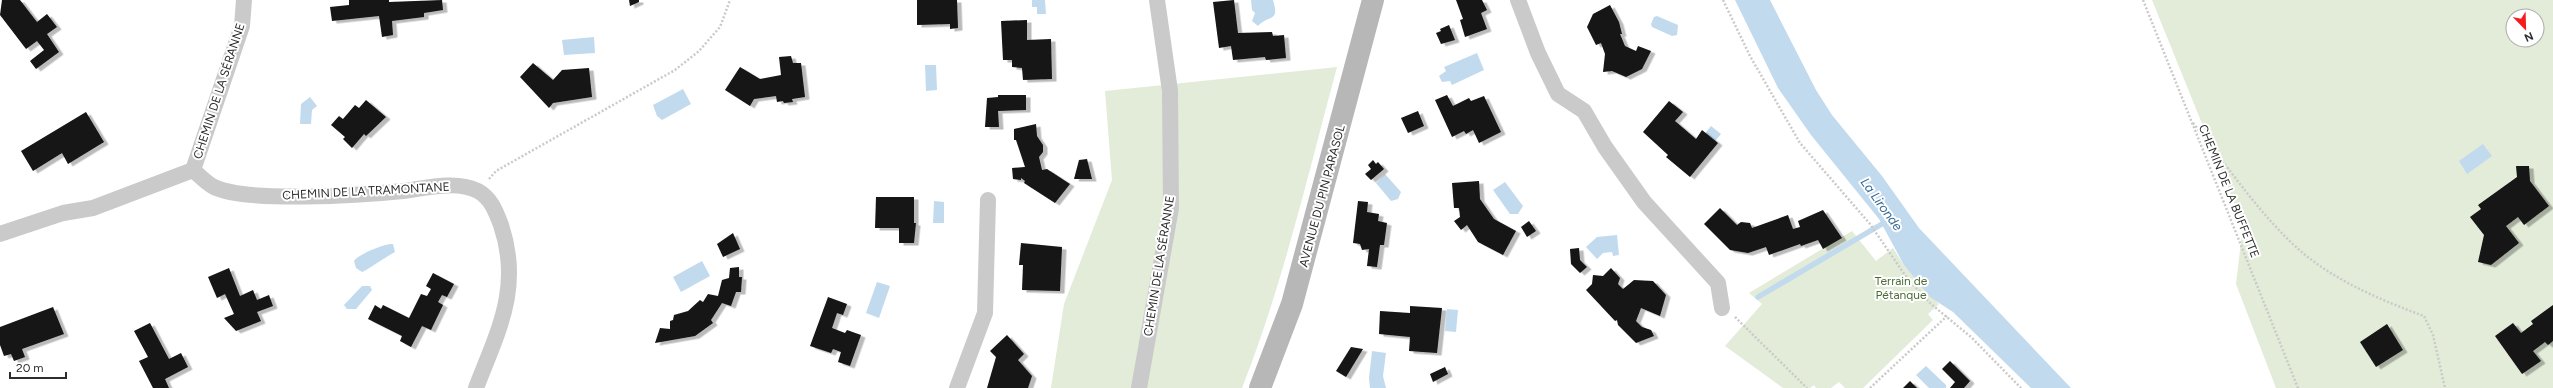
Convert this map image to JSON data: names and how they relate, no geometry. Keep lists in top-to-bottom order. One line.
{"streets":{"street":["CHEMIN DE LA SÉRANNE","CHEMIN DE LA TRAMONTANE","AVENUE DU PIN PARASOL"],"path":["CHEMIN DE LA BUFFETTE"]},"crossings":[["CHEMIN DE LA SÉRANNE","CHEMIN DE LA TRAMONTANE"]],"water":["La Lironde"],"parks":["Terrain de Pétanque"],"scale_bar":"20 m","north":"bottom right"}
